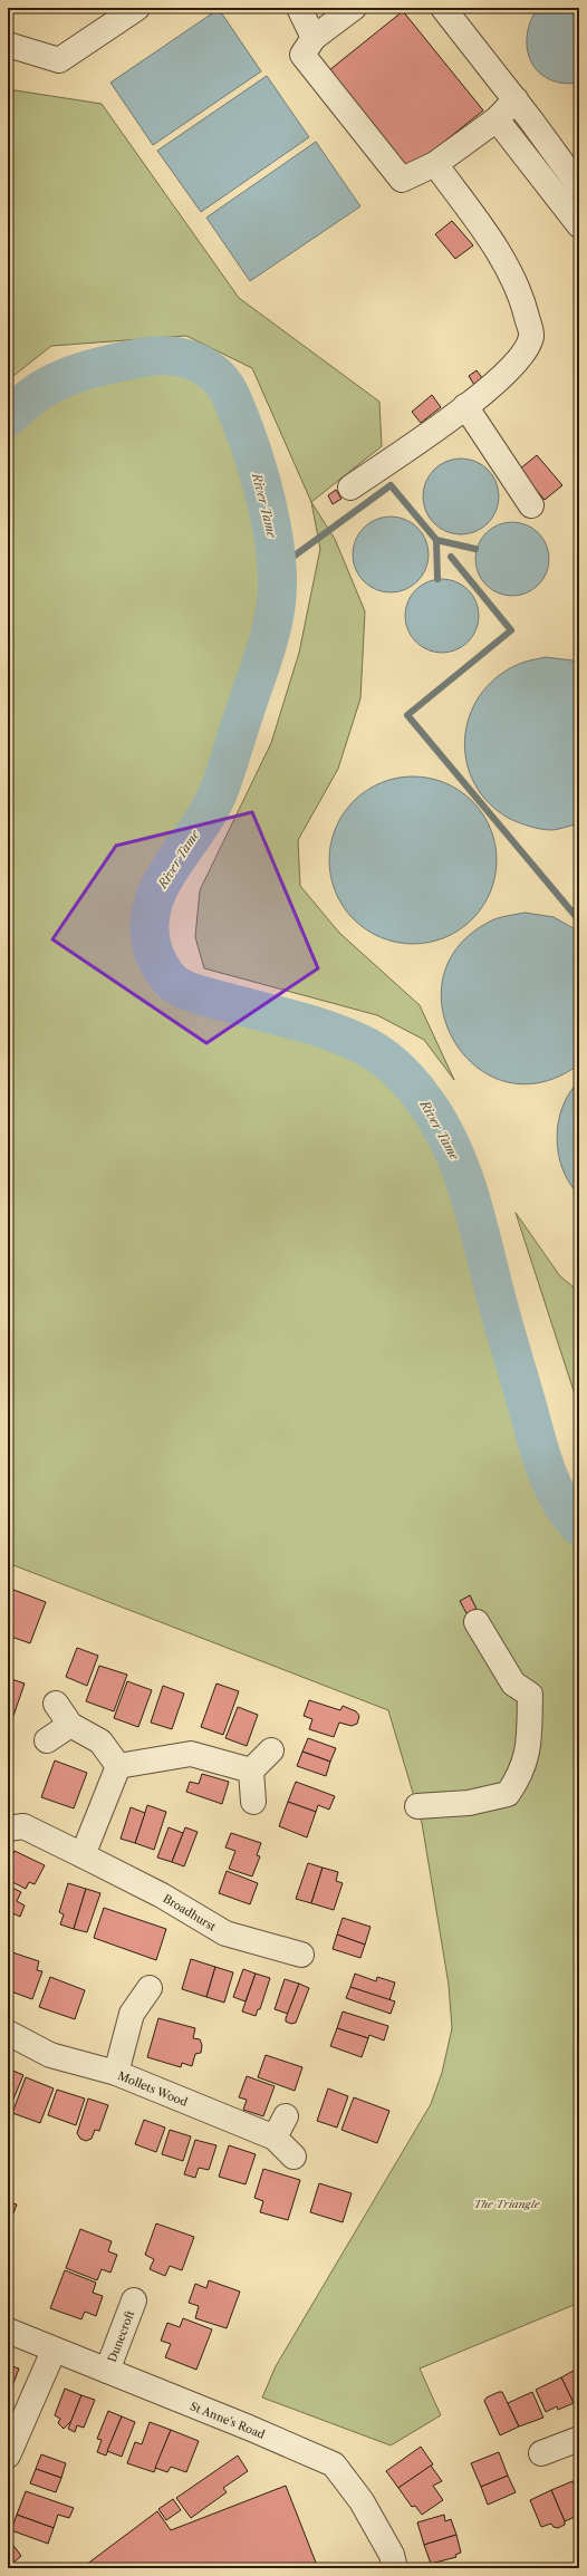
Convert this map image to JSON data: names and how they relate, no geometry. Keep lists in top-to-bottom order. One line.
{"streets":{"street":["Broadhurst","Mollets Wood","Dunecroft","St Anne's Road"]},"crossings":[["Dunecroft","St Anne's Road"]],"water":["River Tame"],"parks":["The Triangle"]}
